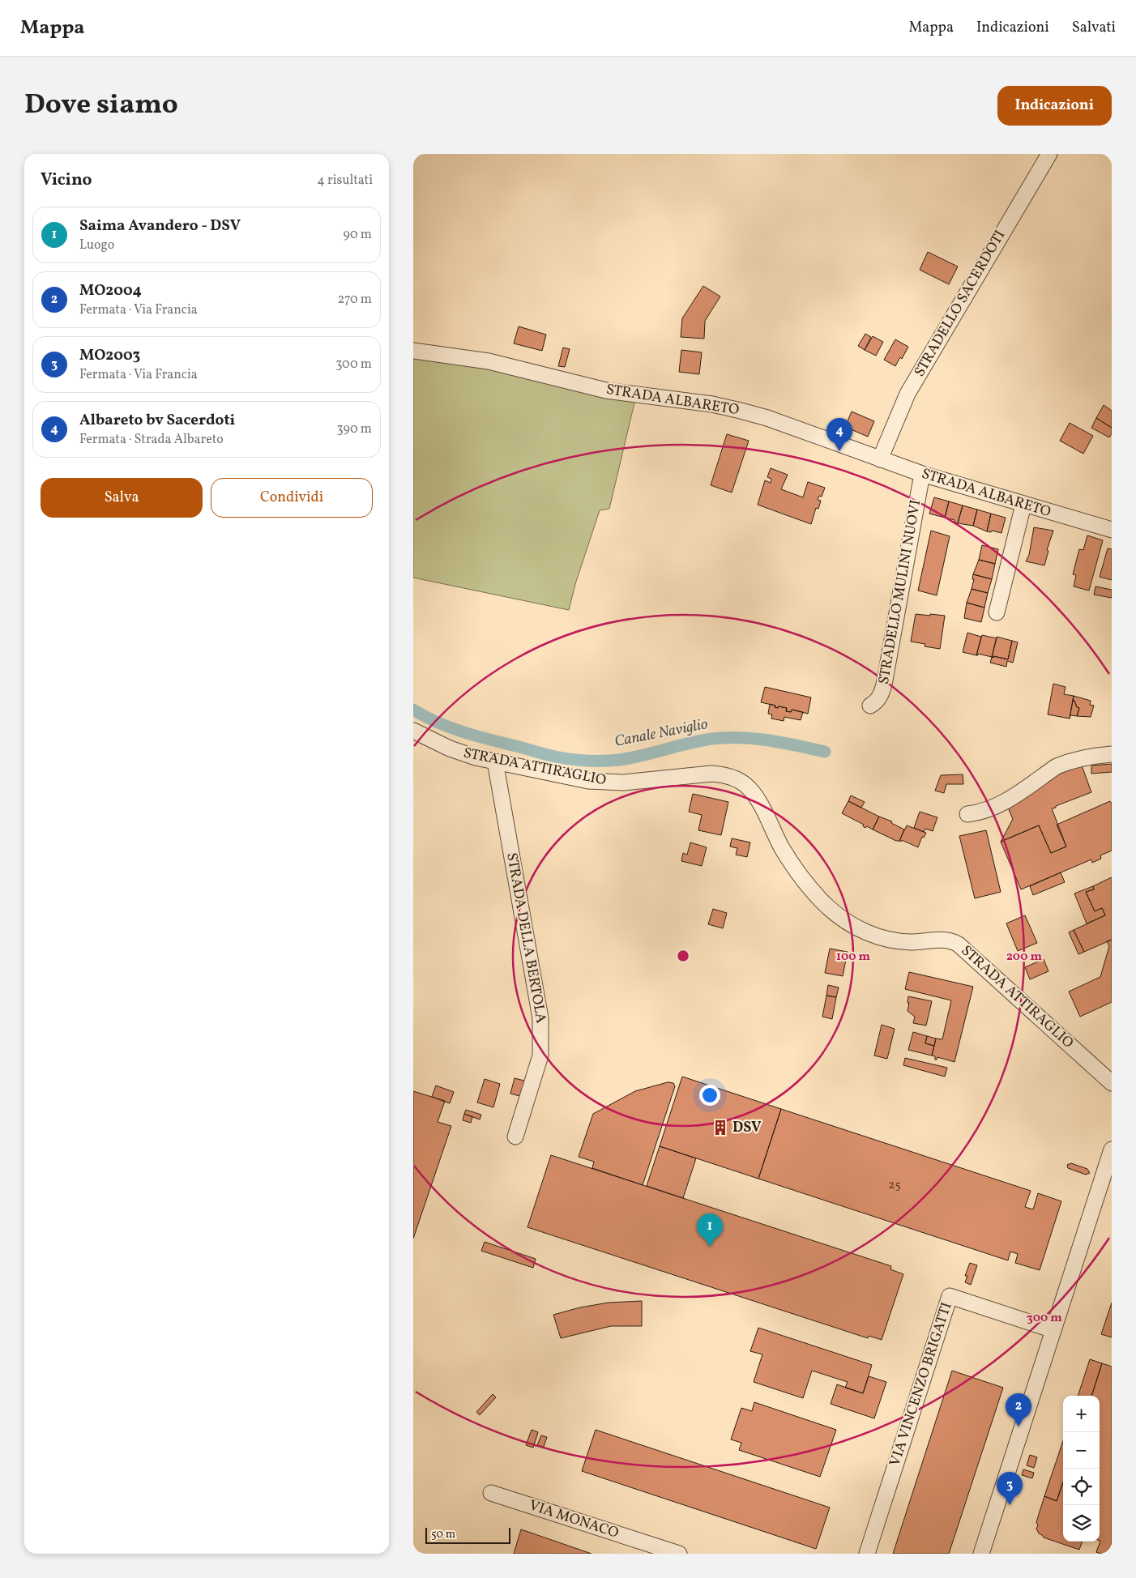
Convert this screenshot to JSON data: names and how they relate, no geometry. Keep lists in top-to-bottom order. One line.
{"streets":{"street":["STRADELLO SACERDOTI","STRADA ALBARETO","STRADELLO MULINI NUOVI","STRADA ATTIRAGLIO","STRADA DELLA BERTOLA","VIA VINCENZO BRIGATTI","VIA MONACO"]},"crossings":[["STRADELLO SACERDOTI","STRADA ALBARETO"],["STRADA ALBARETO","STRADELLO MULINI NUOVI"],["STRADA ATTIRAGLIO","STRADA DELLA BERTOLA"]],"water":["Canale Naviglio"],"places":{"building":["DSV"]},"house_numbers":["25"],"scale_bar":"50 m","page":{"header":"Mappa","nav":["Mappa","Indicazioni","Salvati"],"title":"Dove siamo","buttons":["Indicazioni",["Salva","Condividi"]],"heading":["Vicino","4 risultati"],"list":[{"mark":"1","name":"Saima Avandero - DSV","note":"Luogo","value":"90 m"},{"mark":"2","name":"MO2004","note":"Fermata · Via Francia","value":"270 m"},{"mark":"3","name":"MO2003","note":"Fermata · Via Francia","value":"300 m"},{"mark":"4","name":"Albareto bv Sacerdoti","note":"Fermata · Strada Albareto","value":"390 m"}],"pins":["4","1","2","3"],"map_buttons":["+","−"],"scale":"50 m"},"rings":["100 m","200 m","300 m"]}
